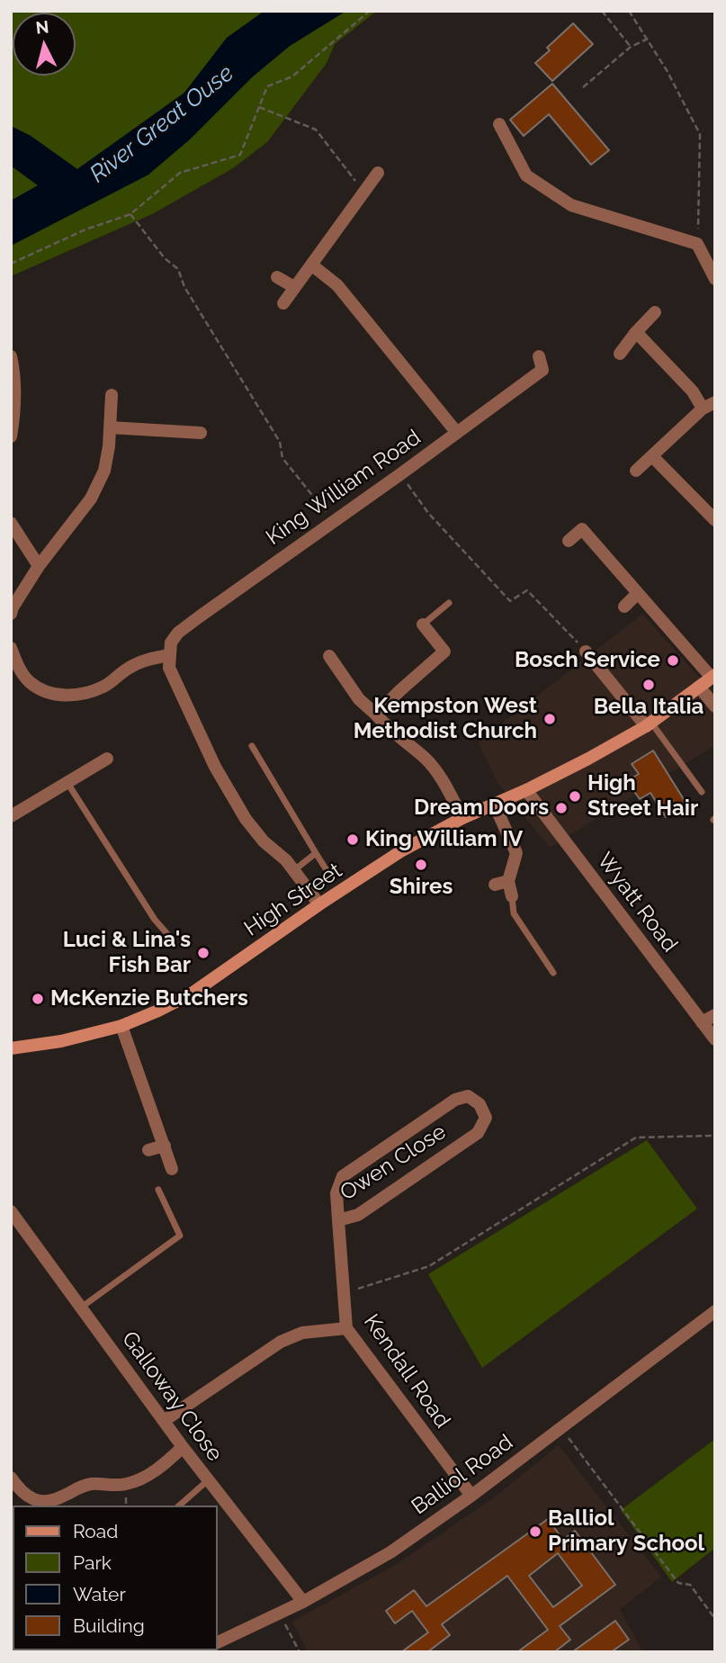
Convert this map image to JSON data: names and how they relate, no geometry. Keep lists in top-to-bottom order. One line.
{"streets":{"main road":["High Street"],"street":["King William Road","Wyatt Road","Owen Close","Kendall Road","Galloway Close","Balliol Road"]},"crossings":[["High Street","Wyatt Road"],["Owen Close","Kendall Road"],["Kendall Road","Balliol Road"],["Galloway Close","Balliol Road"]],"water":["River Great Ouse"],"places":["Bosch Service","Bella Italia","Kempston West Methodist Church","High Street Hair","Dream Doors","King William IV","Shires","Luci & Lina's Fish Bar","McKenzie Butchers","Balliol Primary School"],"legend":["Road","Park","Water","Building"],"north":"top"}
